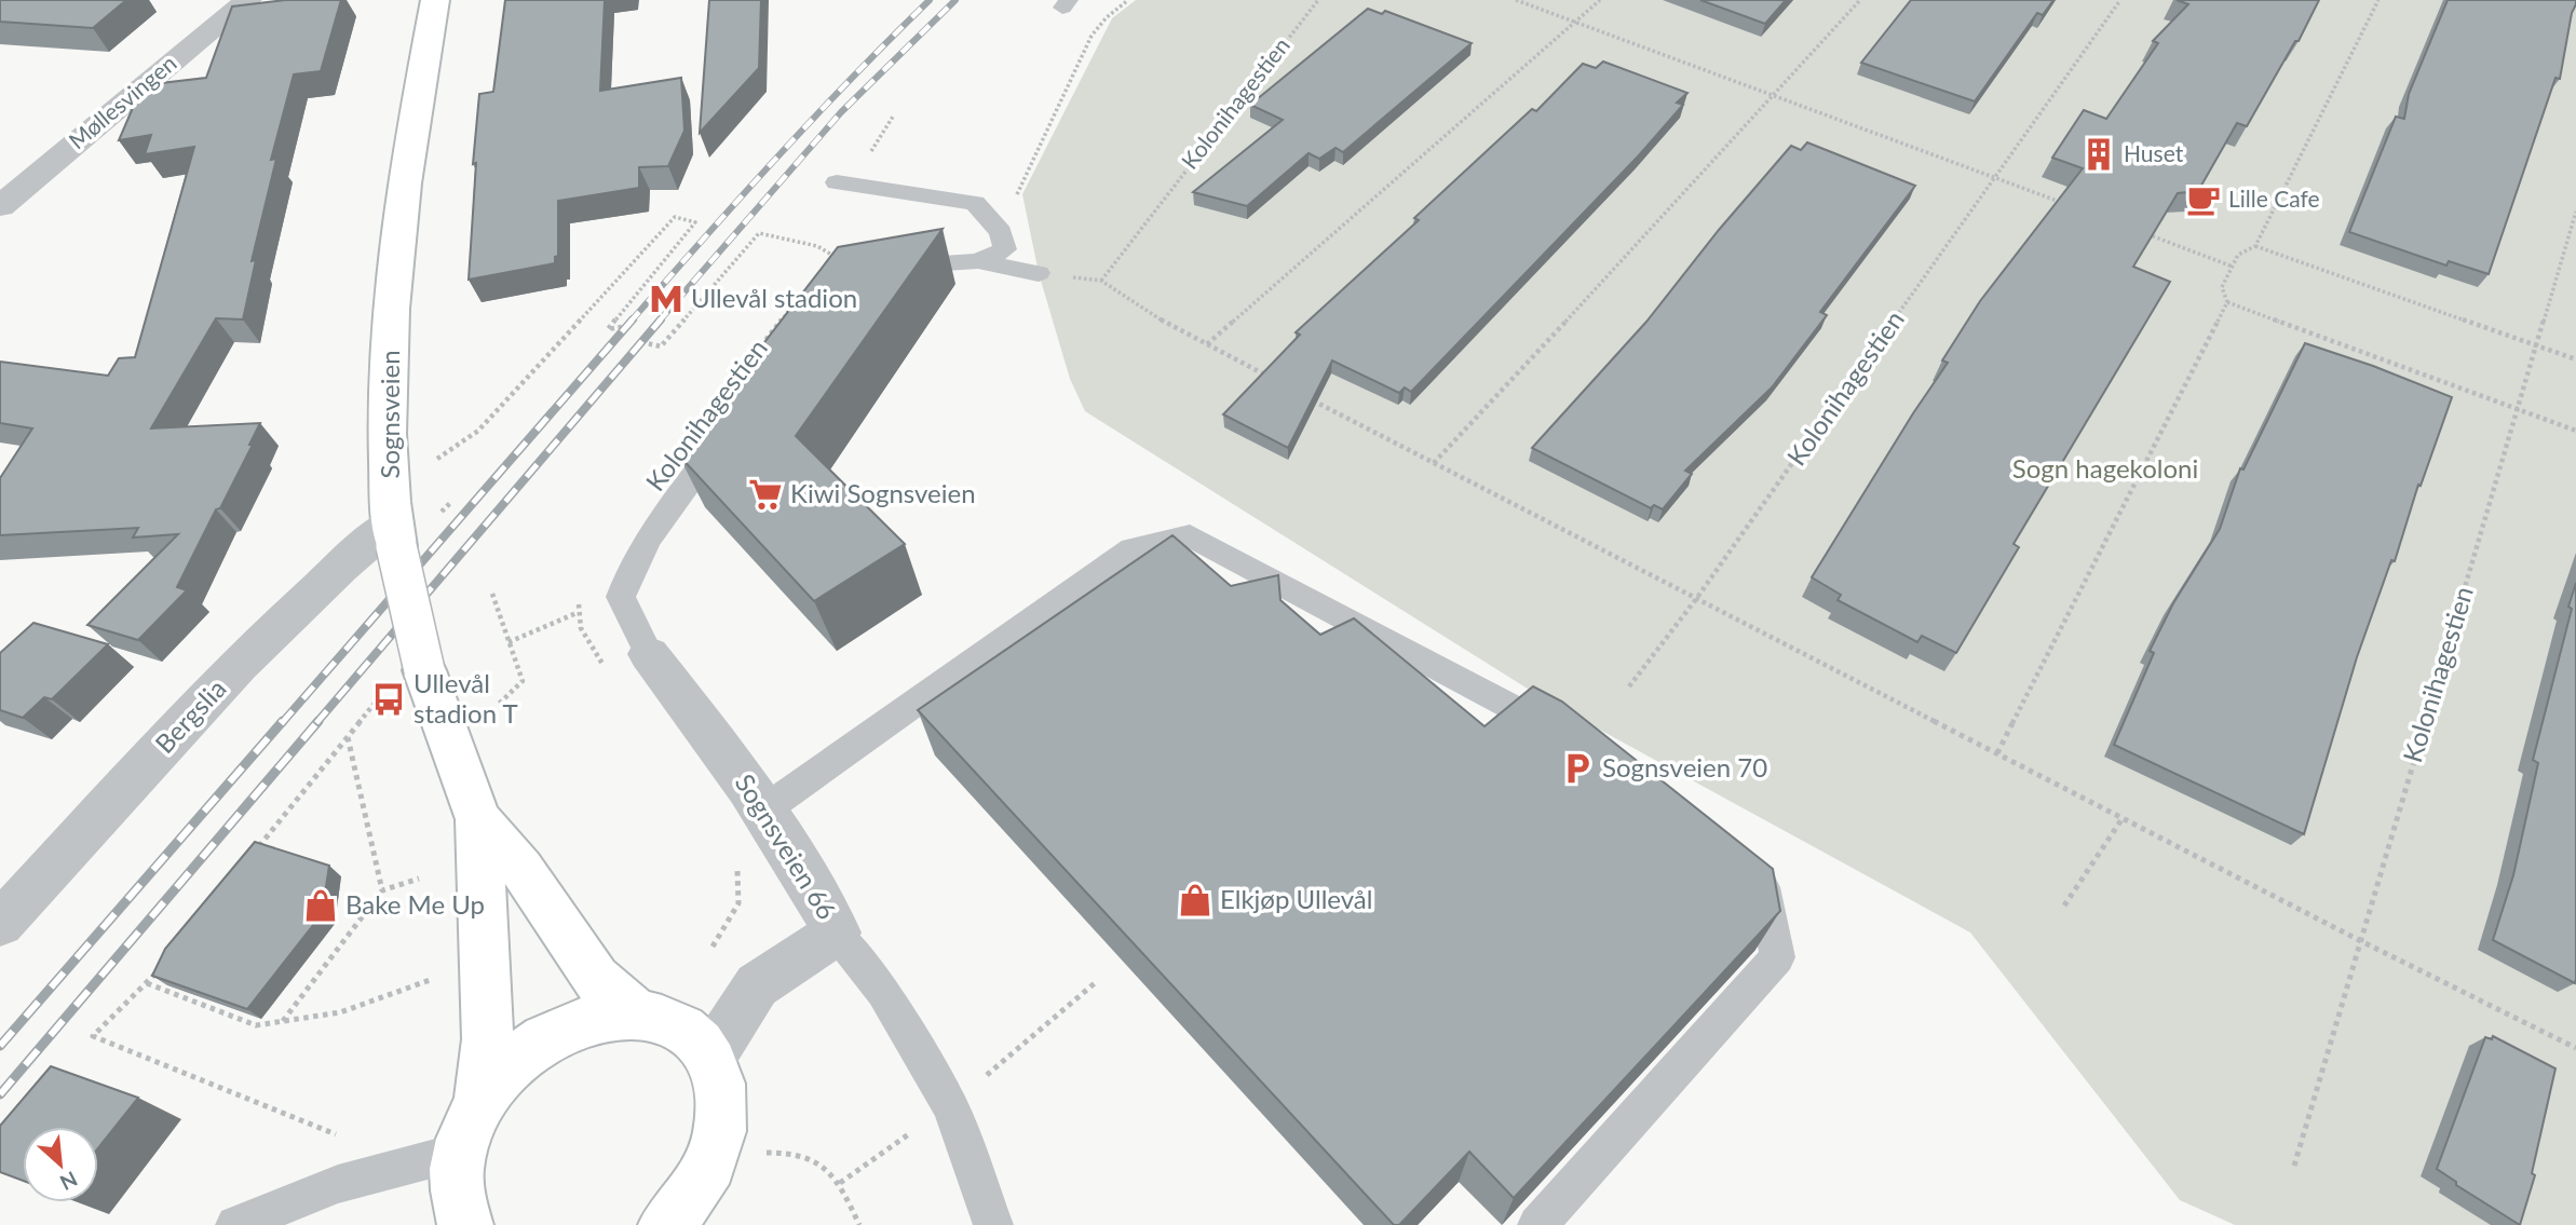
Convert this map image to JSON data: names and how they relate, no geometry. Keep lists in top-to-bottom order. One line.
{"streets":{"main road":["Sognsveien"],"street":["Møllesvingen","Bergslia","Sognsveien 66"],"lane":["Kolonihagestien"]},"crossings":[["Kolonihagestien","Sognsveien 66"],["Sognsveien","Bergslia"]],"parks":["Sogn hagekoloni"],"places":{"building":["Huset"],"cafe":["Lille Cafe"],"metro station":["Ullevål stadion"],"supermarket":["Kiwi Sognsveien"],"bus stop":["Ullevål stadion T"],"parking":["Sognsveien 70"],"shop":["Elkjøp Ullevål","Bake Me Up"]},"north":"bottom right"}
